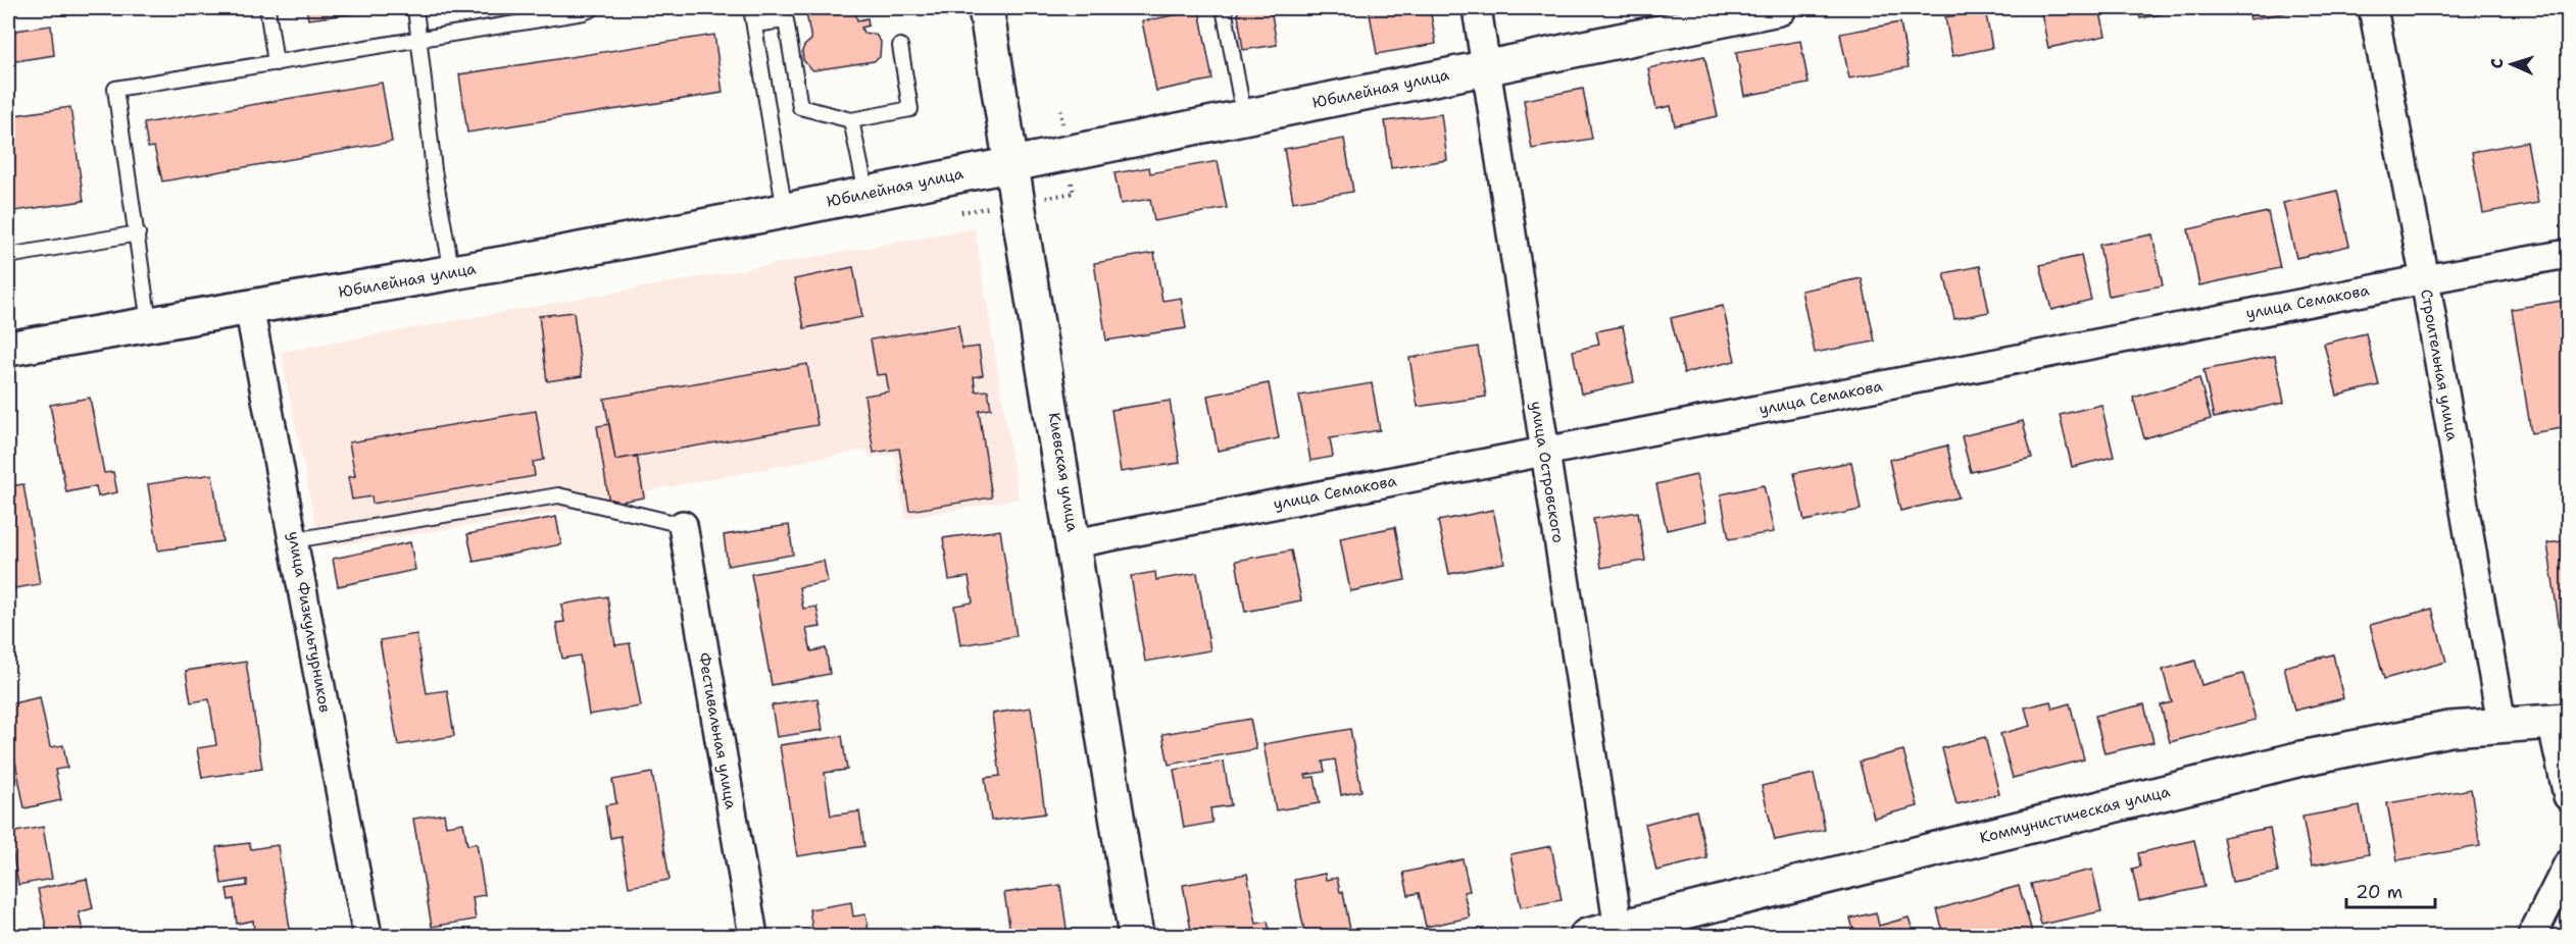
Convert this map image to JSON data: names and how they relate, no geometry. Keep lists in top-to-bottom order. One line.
{"streets":{"street":["Юбилейная улица","улица Семакова","Строительная улица","Киевская улица","улица Островского","улица Физкультурников","Фестивальная улица","Коммунистическая улица"]},"crossings":[["Юбилейная улица","Киевская улица"],["Юбилейная улица","улица Островского"],["Юбилейная улица","улица Физкультурников"],["улица Семакова","Строительная улица"],["улица Семакова","Киевская улица"],["улица Семакова","улица Островского"],["Строительная улица","Коммунистическая улица"],["улица Островского","Коммунистическая улица"]],"scale_bar":"20 m","north":"left"}
